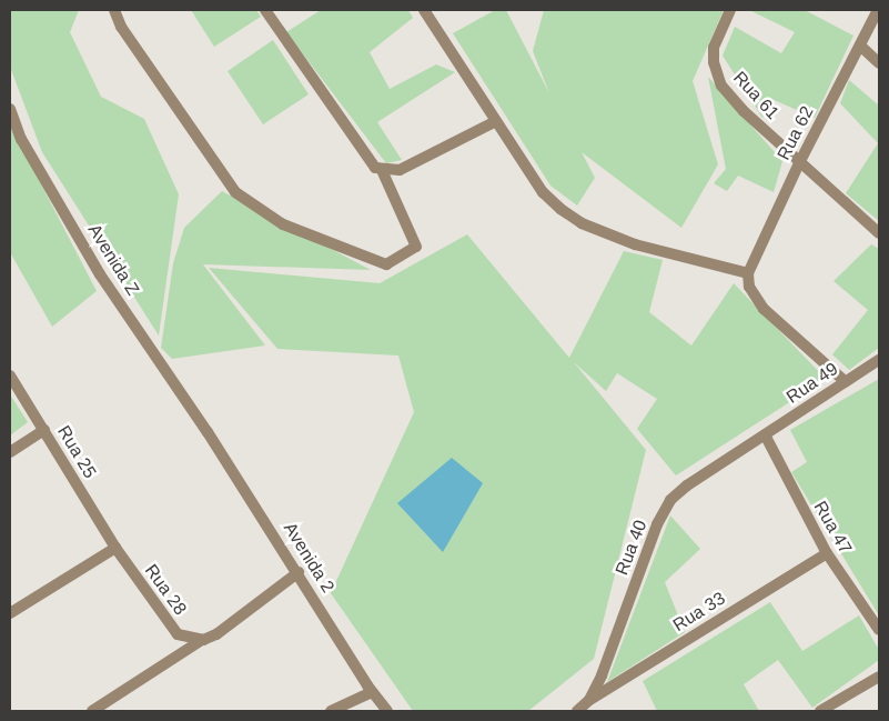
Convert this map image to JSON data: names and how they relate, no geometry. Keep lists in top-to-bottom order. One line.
{"streets":{"street":["Rua 61","Rua 62","Avenida Z","Rua 49","Rua 25","Rua 47","Rua 40","Avenida 2","Rua 28","Rua 33"]},"crossings":[["Rua 61","Rua 62"],["Avenida Z","Avenida 2"],["Rua 49","Rua 47"],["Rua 49","Rua 40"],["Rua 25","Rua 28"],["Rua 47","Rua 40"],["Rua 47","Rua 33"],["Rua 40","Rua 33"]]}
